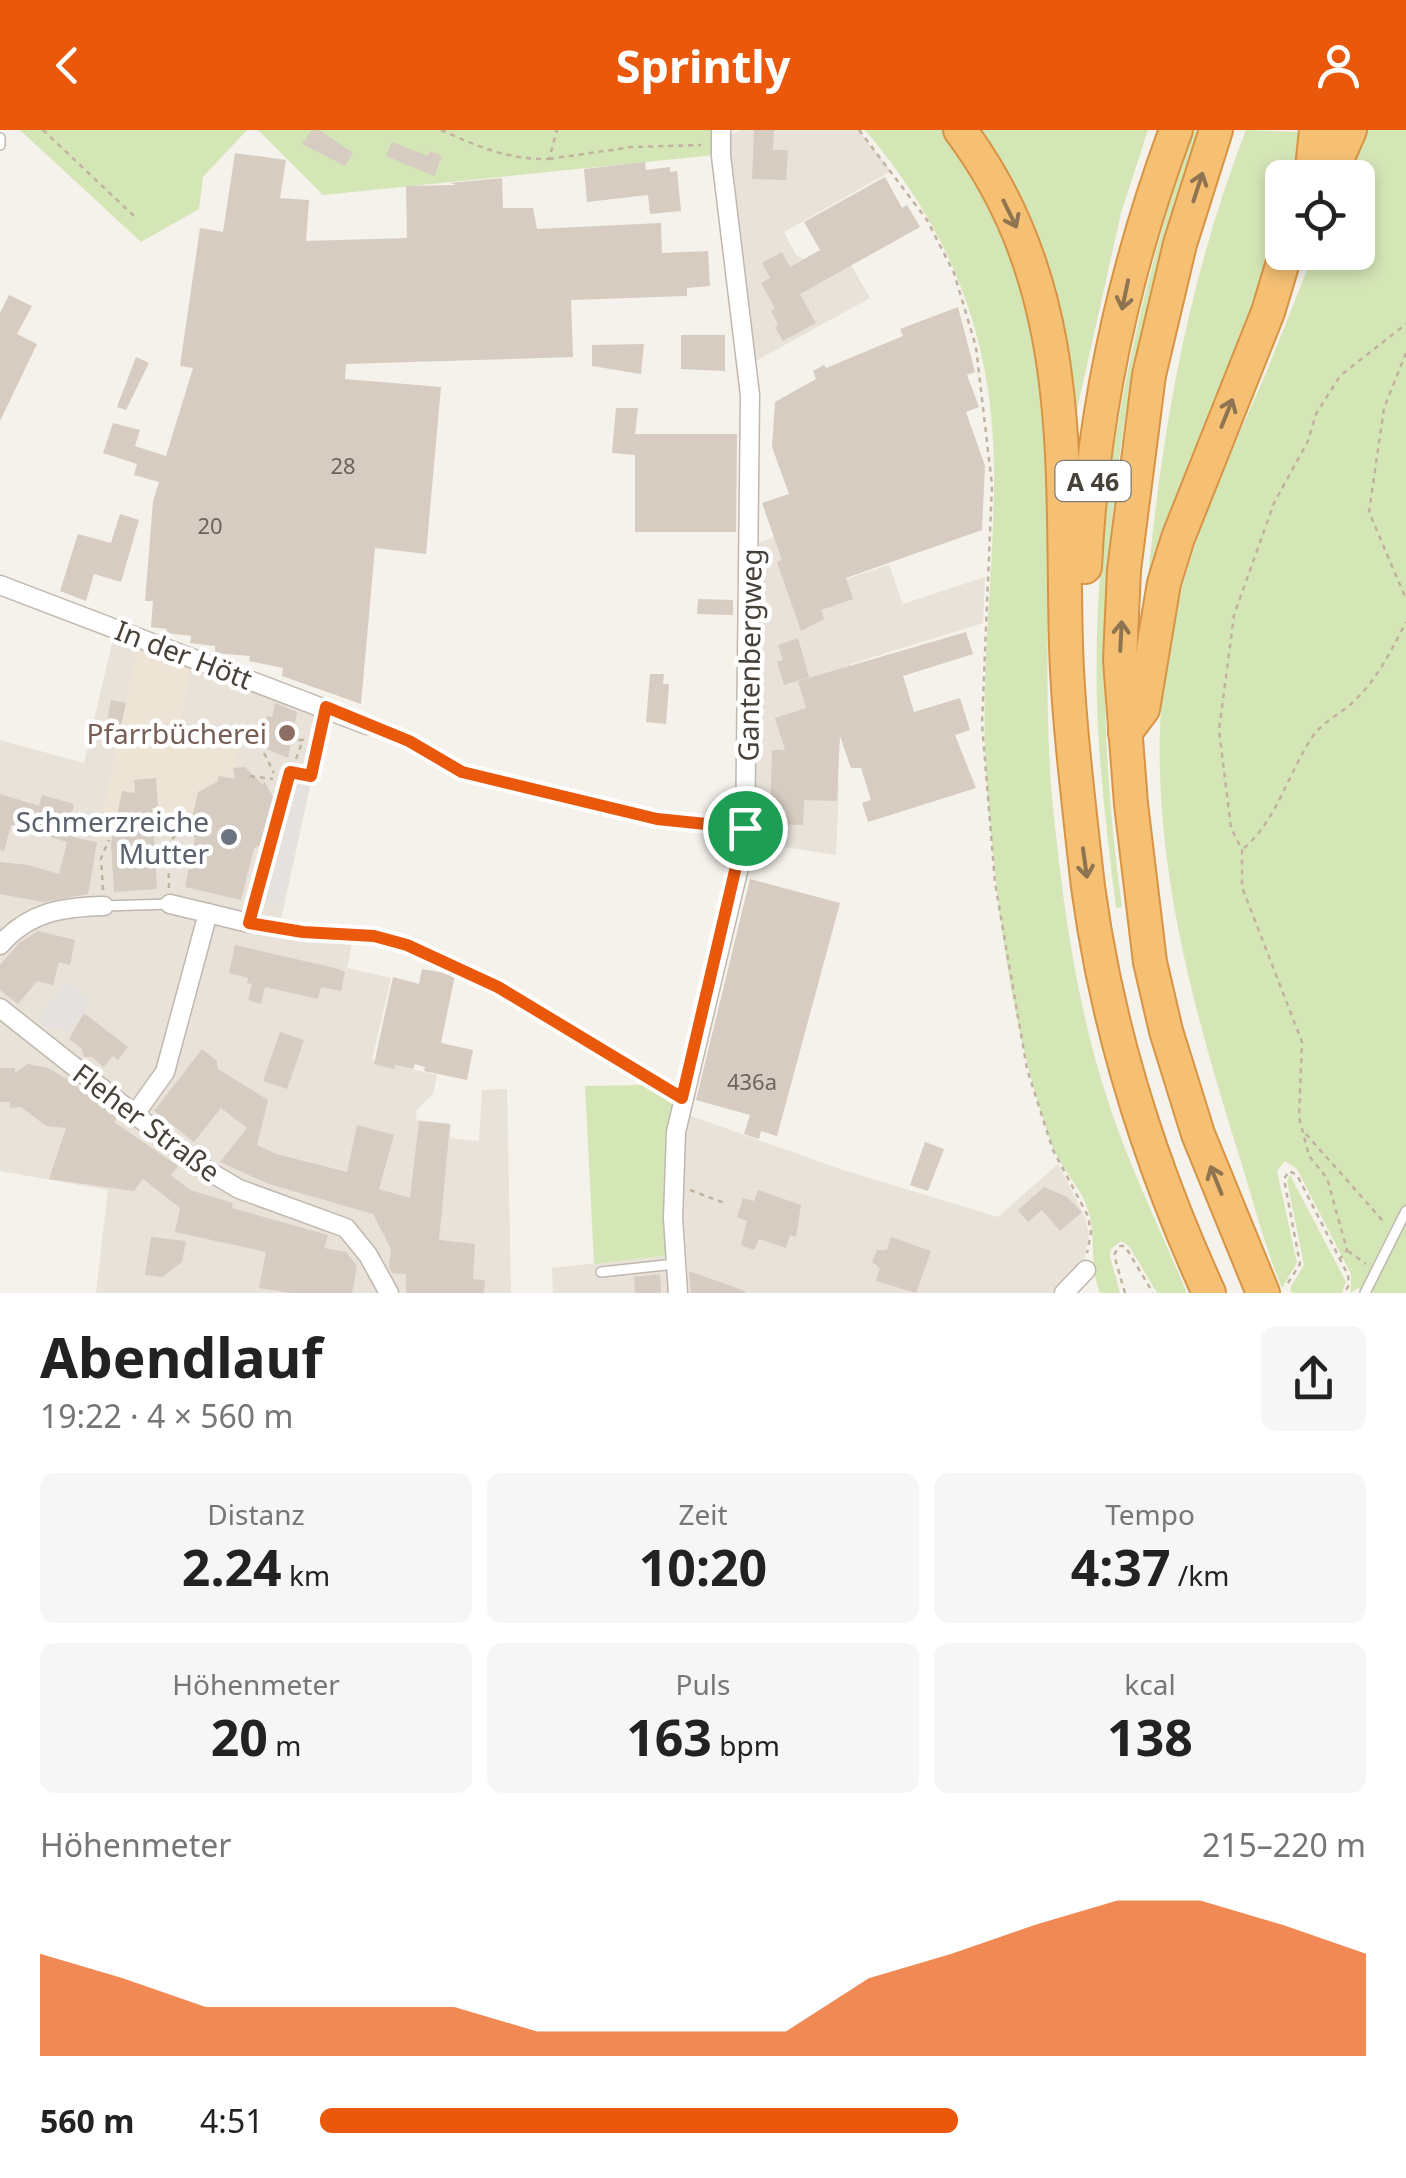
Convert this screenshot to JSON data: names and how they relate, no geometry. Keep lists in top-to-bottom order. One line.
{"streets":{"highway":["A 46"],"street":["In der Hött","Gantenbergweg","Fleher Straße"]},"places":["Pfarrbücherei","Schmerzreiche Mutter"],"house_numbers":["28","20","436a"],"page":{"header":"Sprintly","heading":["Abendlauf","19:22 · 4 × 560 m"],"stats":[["Distanz","2.24 km"],["Zeit","10:20"],["Tempo","4:37 /km"],["Höhenmeter","20 m"],["Puls","163 bpm"],["kcal","138"]],"chart":["Höhenmeter","215–220 m"],"list":[{"name":"560 m","note":"4:51"}]}}
